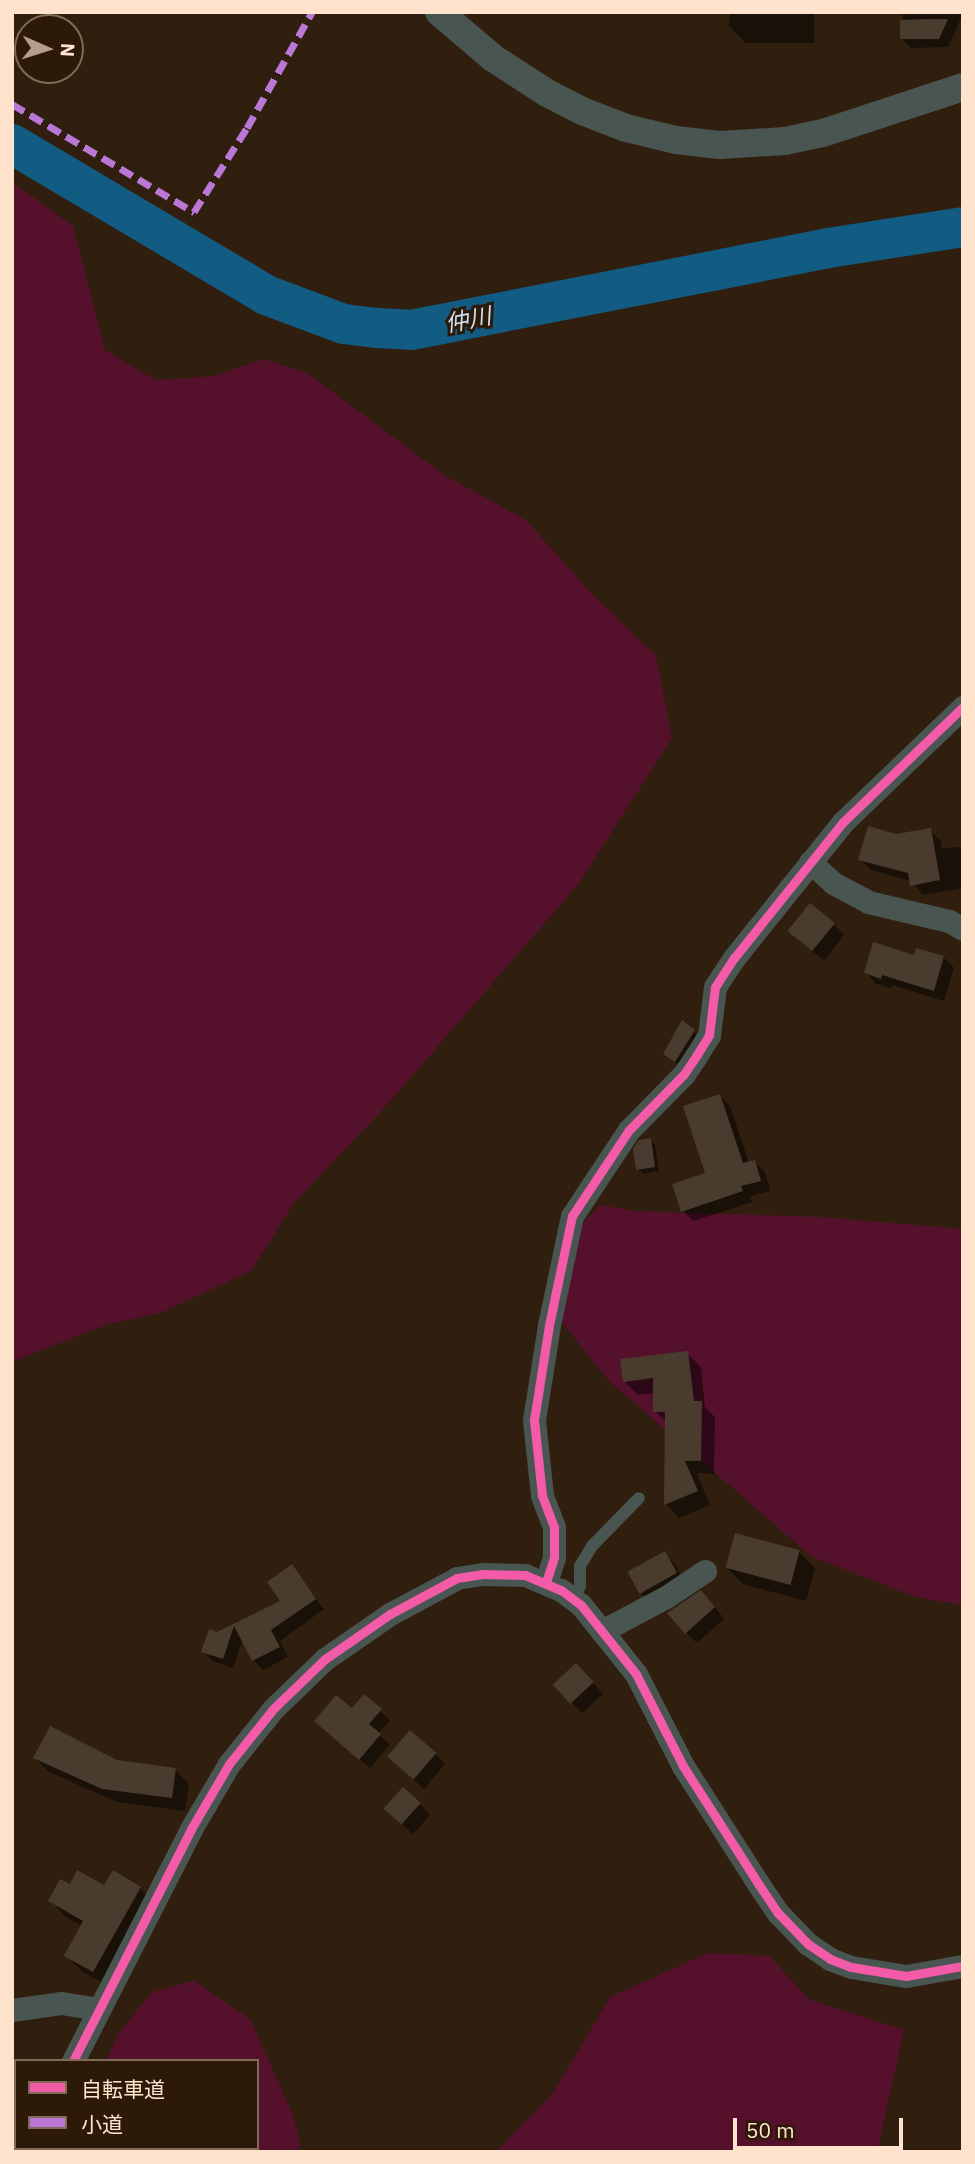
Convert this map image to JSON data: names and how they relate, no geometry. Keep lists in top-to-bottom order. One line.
{"water":["仲川"],"legend":["自転車道","小道"],"scale_bar":"50 m","north":"right"}
